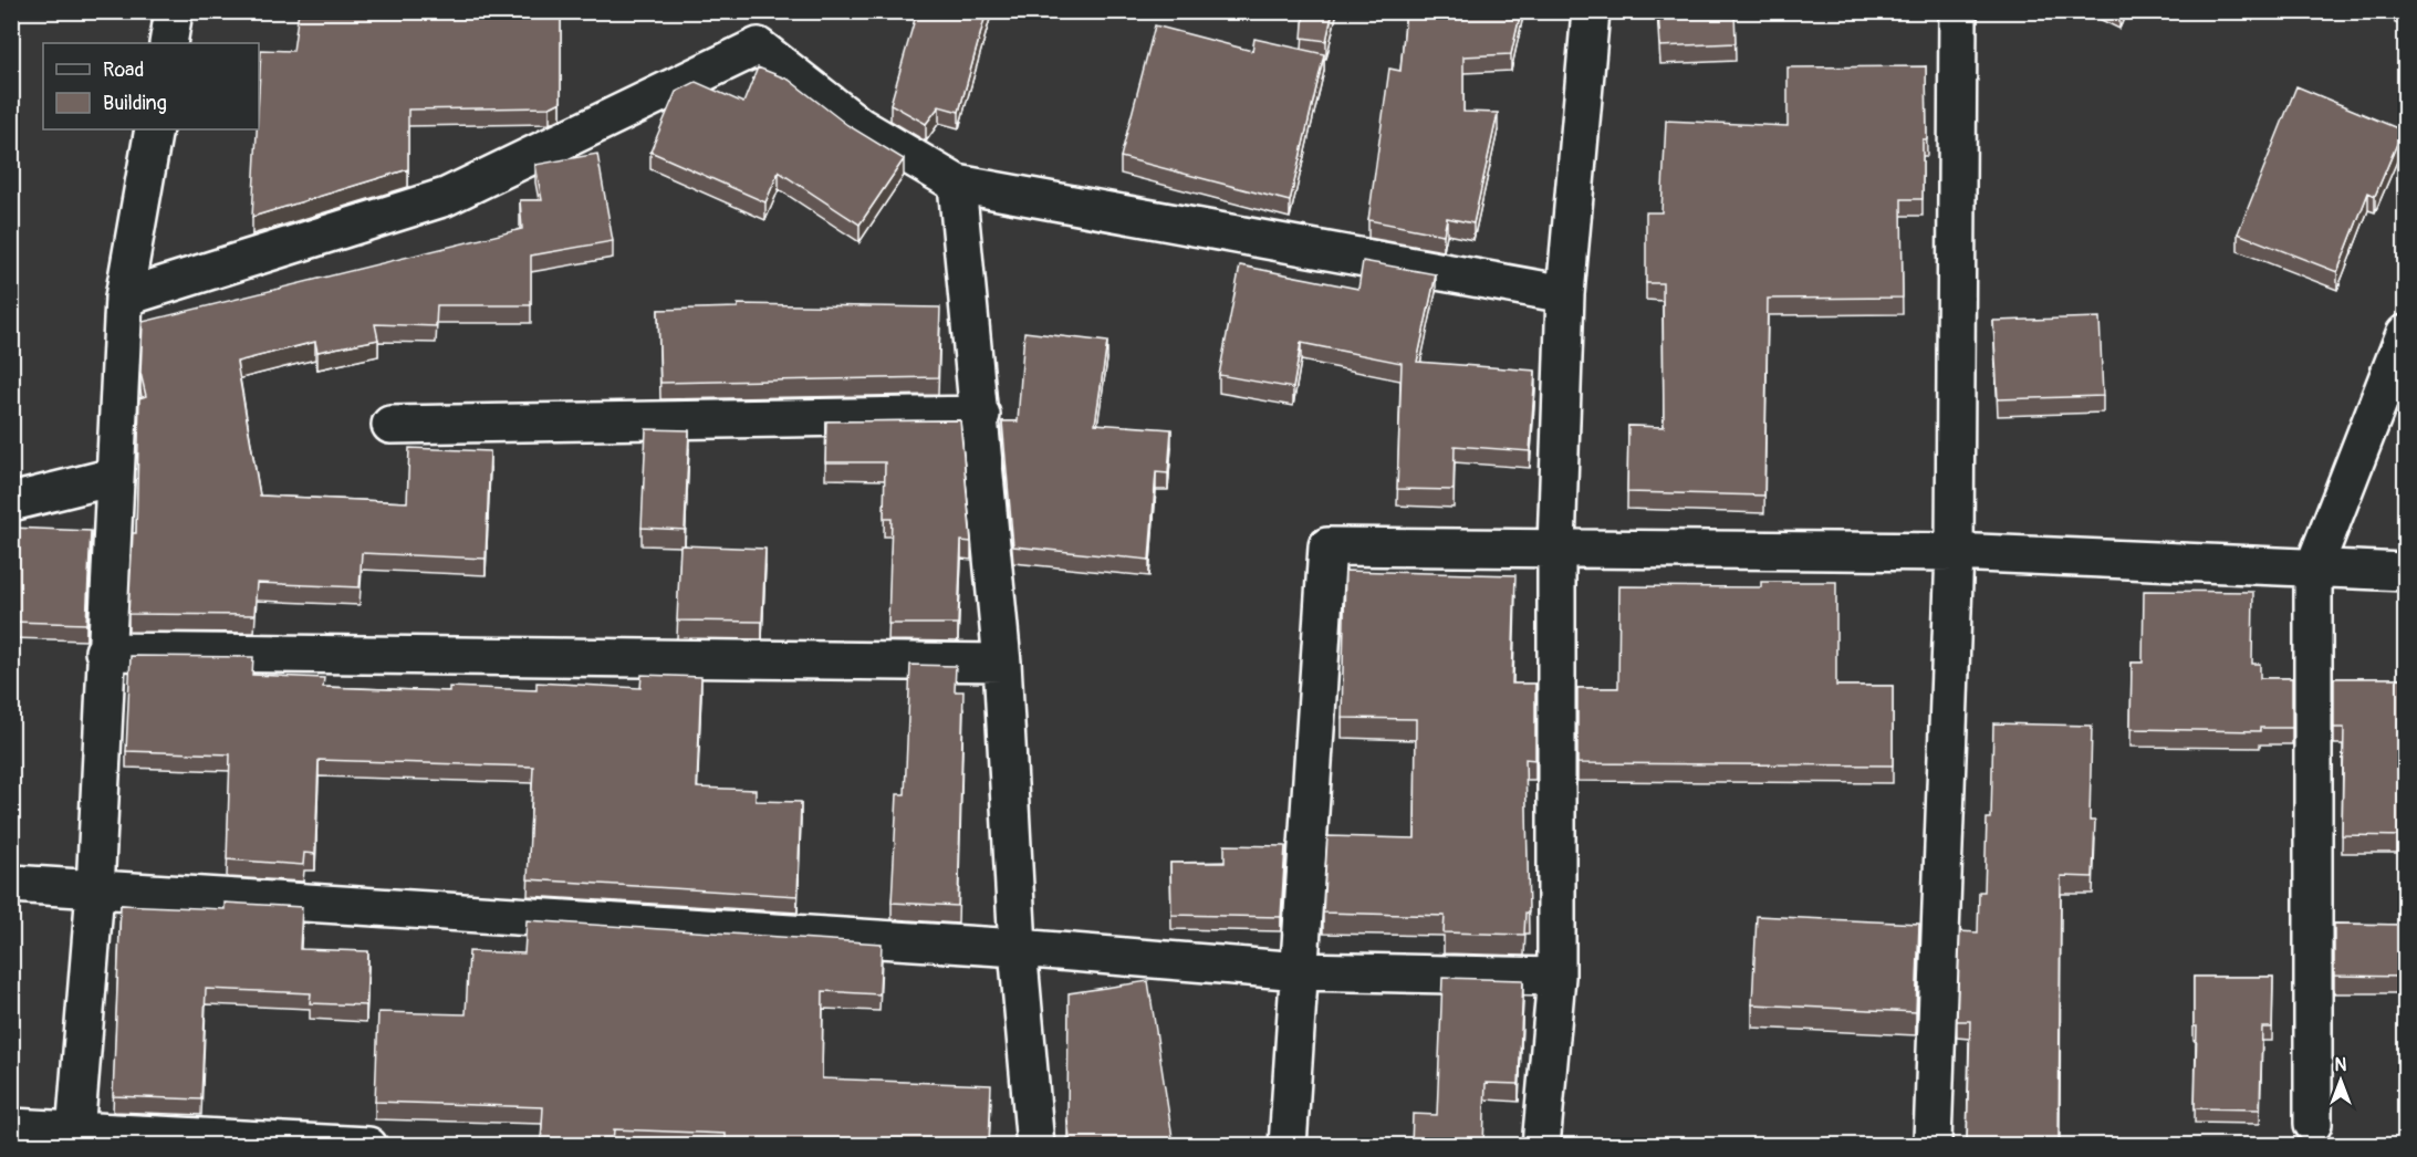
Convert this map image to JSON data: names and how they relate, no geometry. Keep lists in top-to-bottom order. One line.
{"legend":["Road","Building"],"north":"top"}
